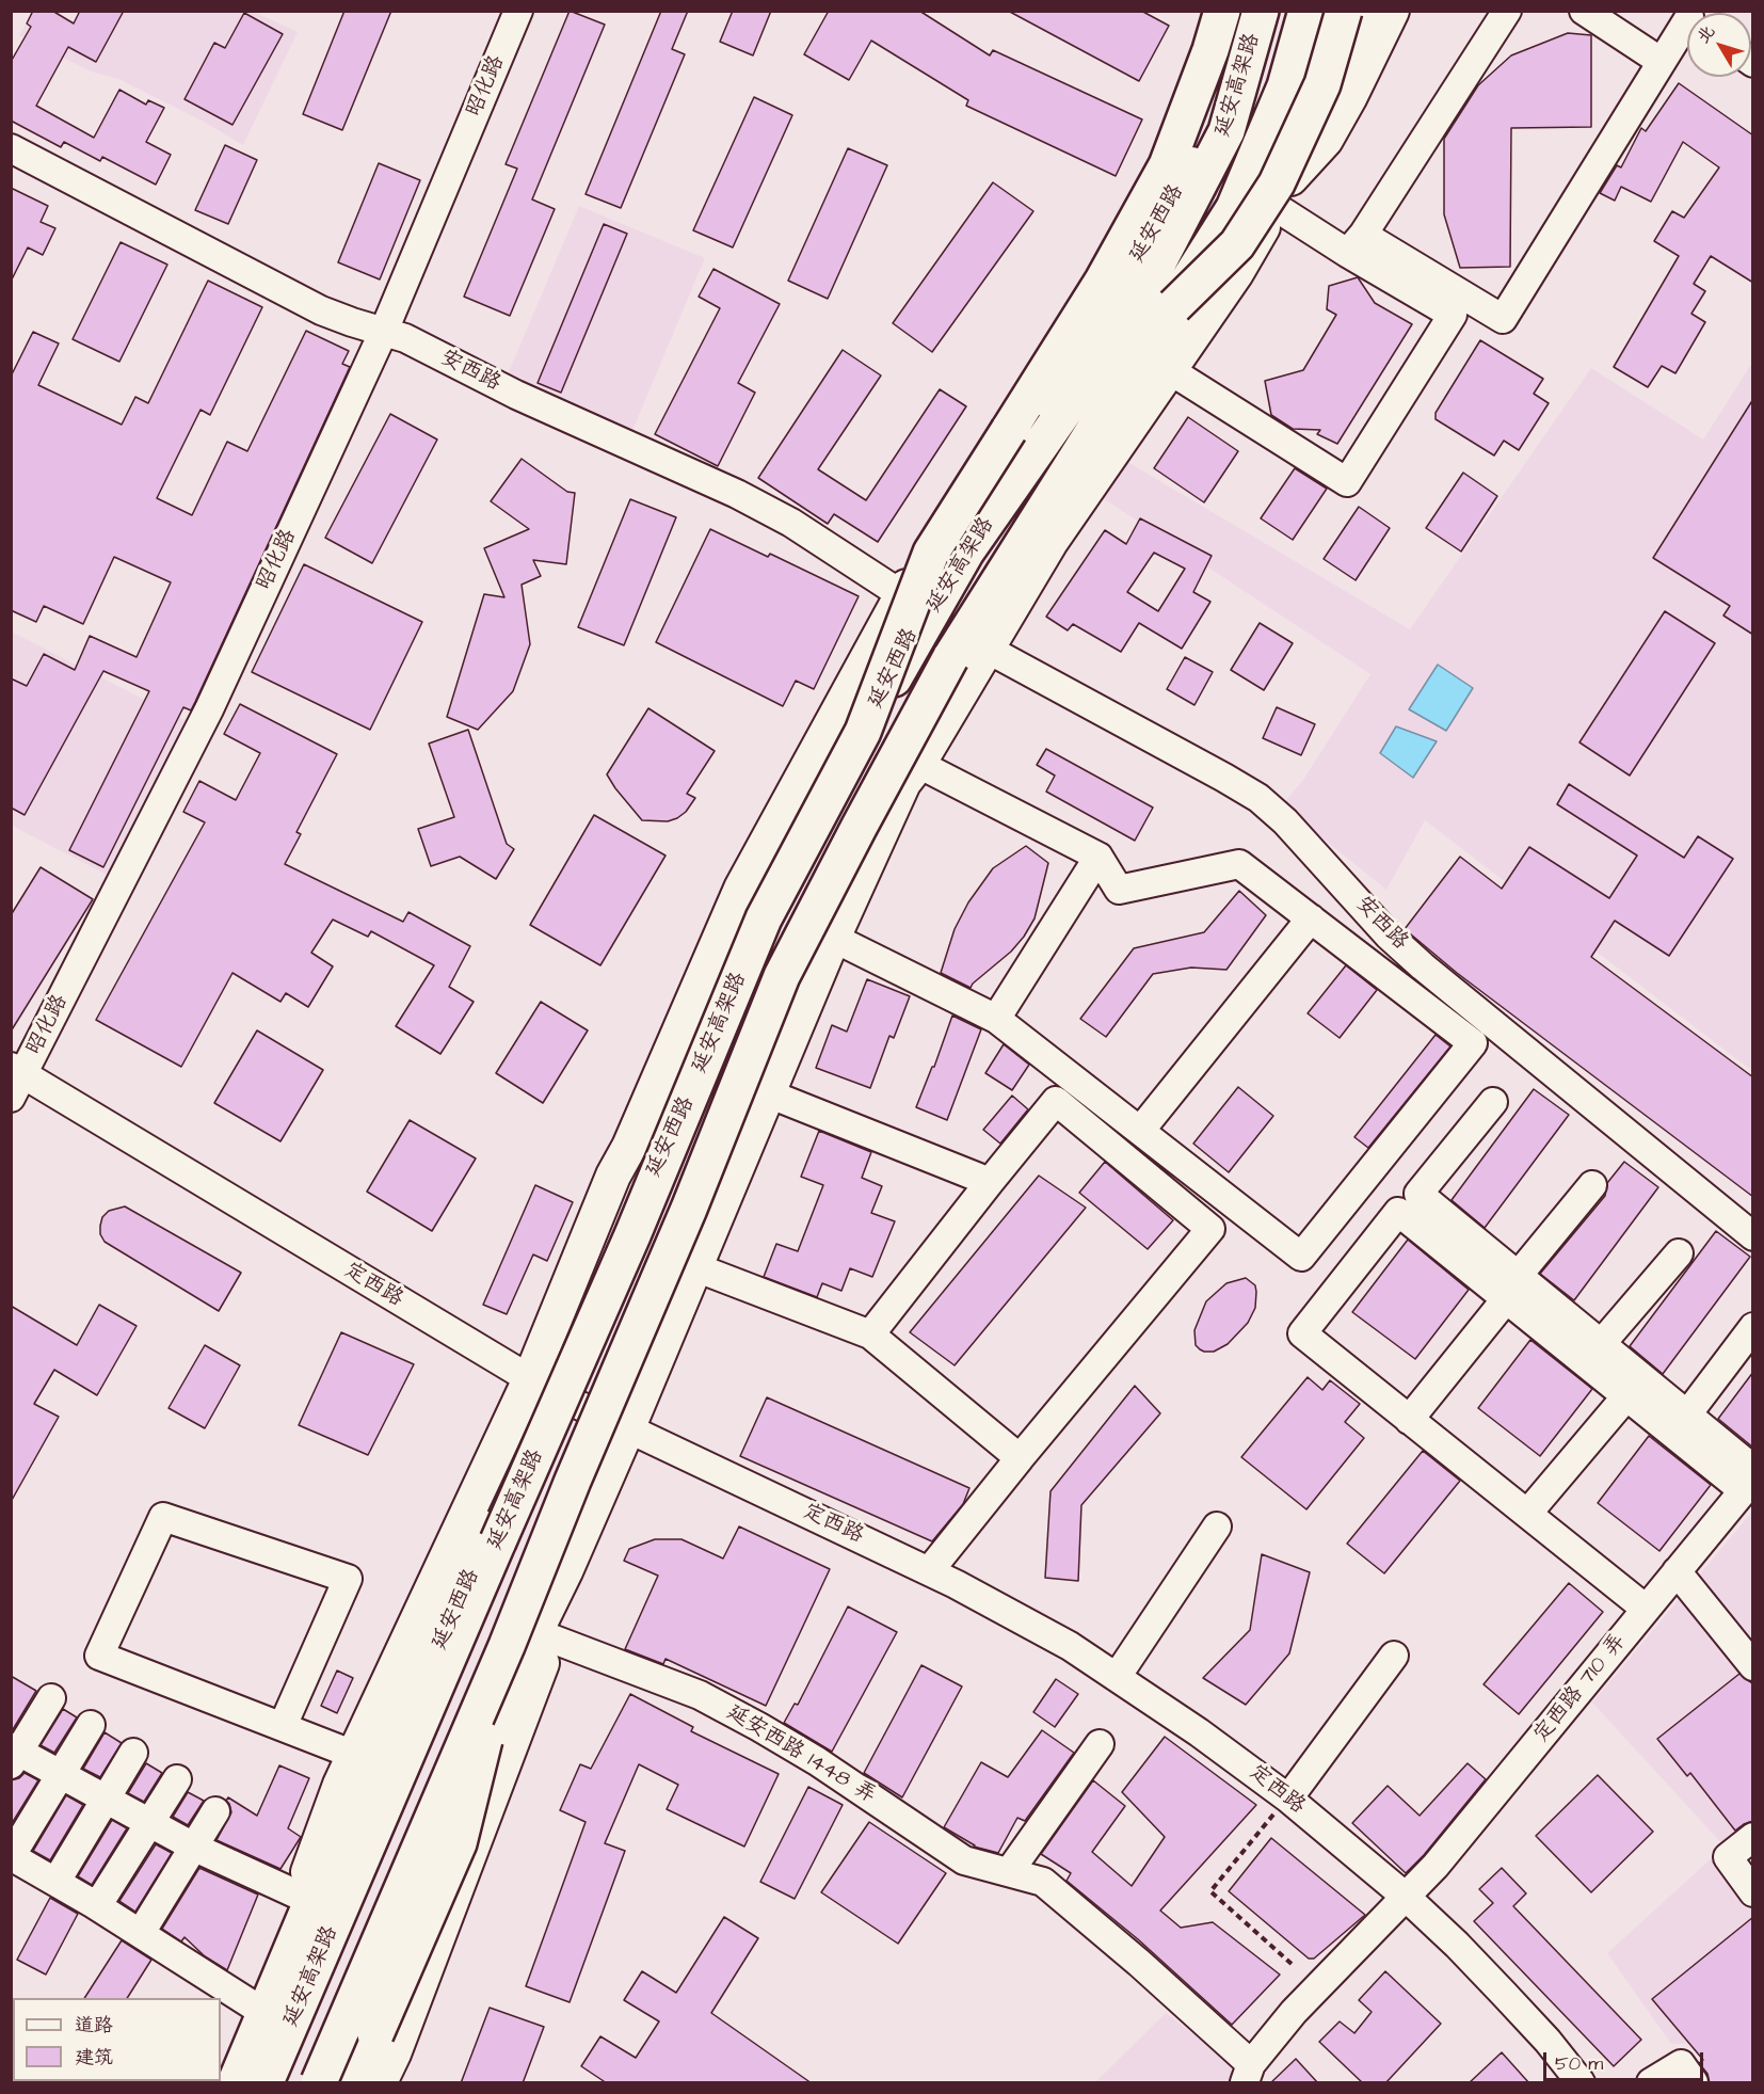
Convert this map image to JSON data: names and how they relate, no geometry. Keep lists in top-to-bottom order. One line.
{"streets":{"highway":["延安高架路"],"main road":["延安西路"],"street":["昭化路","安西路","定西路","定西路 710 弄","延安西路 1448 弄"]},"crossings":[["昭化路","安西路"],["昭化路","定西路"],["延安西路","安西路"],["延安西路","定西路"],["定西路","定西路 710 弄"],["定西路 710 弄","延安西路 1448 弄"]],"legend":["道路","建筑"],"scale_bar":"50 m","north":"top left"}
